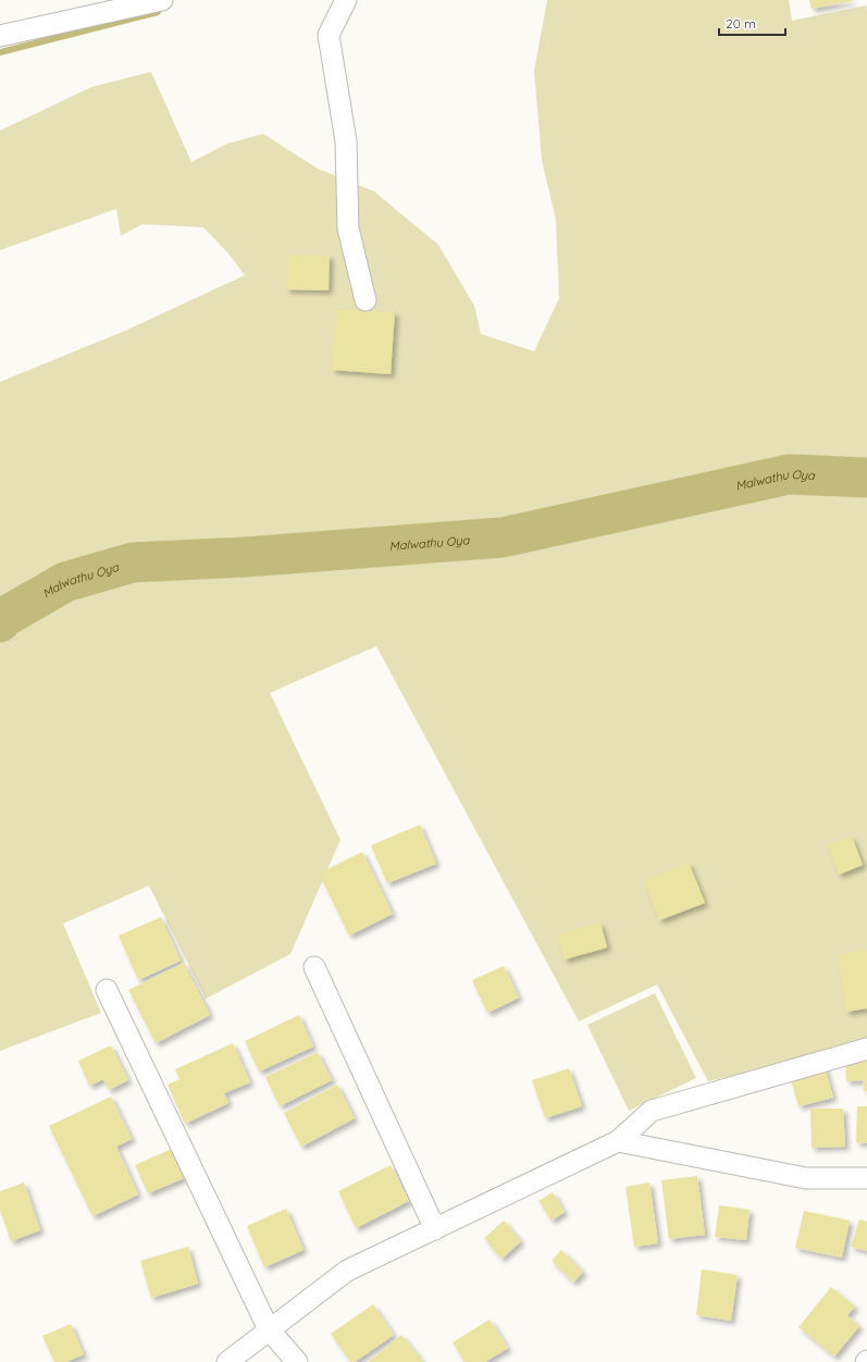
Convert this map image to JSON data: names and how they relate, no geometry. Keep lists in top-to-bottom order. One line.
{"water":["Malwathu Oya"],"scale_bar":"20 m"}
